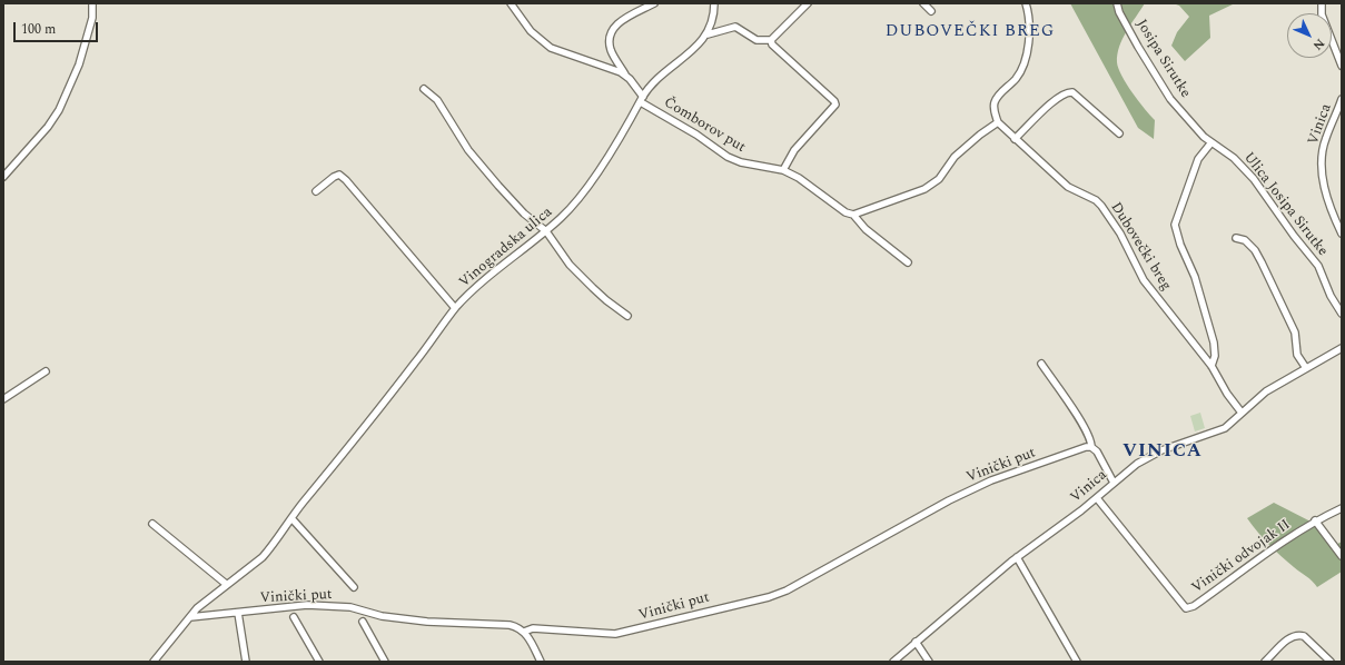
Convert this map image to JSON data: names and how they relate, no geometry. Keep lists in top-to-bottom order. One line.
{"streets":{"street":["Josipa Sirutke","Vinica","Čomborov put","Ulica Josipa Sirutke","Dubovečki breg","Vinogradska ulica","Vinički put","Vinički odvojak II"]},"crossings":[["Josipa Sirutke","Ulica Josipa Sirutke"],["Vinica","Dubovečki breg"],["Vinica","Vinički odvojak II"],["Čomborov put","Vinogradska ulica"],["Vinogradska ulica","Vinički put"]],"districts":["DUBOVEČKI BREG","VINICA"],"scale_bar":"100 m","north":"bottom right"}
